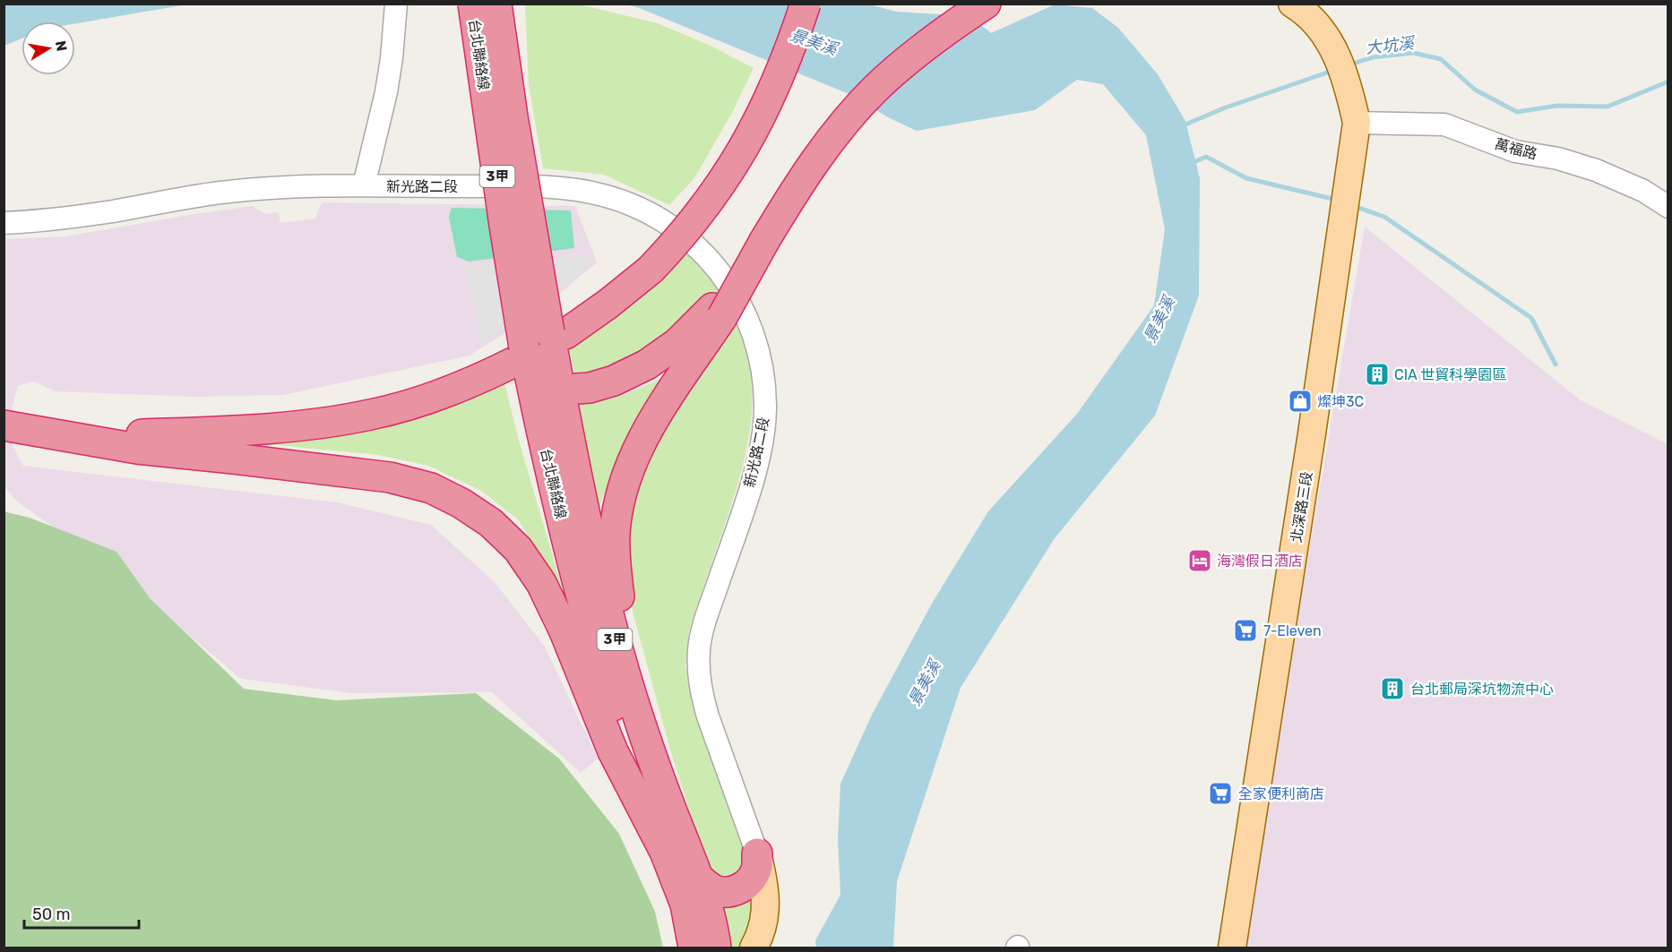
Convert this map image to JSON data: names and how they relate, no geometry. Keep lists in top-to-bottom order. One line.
{"streets":{"highway":["台北聯絡線","3甲"],"main road":["新光路二段","北深路三段"],"street":["萬福路"]},"crossings":[["萬福路","北深路三段"]],"water":["景美溪","大坑溪"],"places":{"building":["CIA 世貿科學園區","台北郵局深坑物流中心"],"shop":["燦坤3C"],"hotel":["海灣假日酒店"],"supermarket":["7-Eleven","全家便利商店"]},"scale_bar":"50 m","north":"right"}
